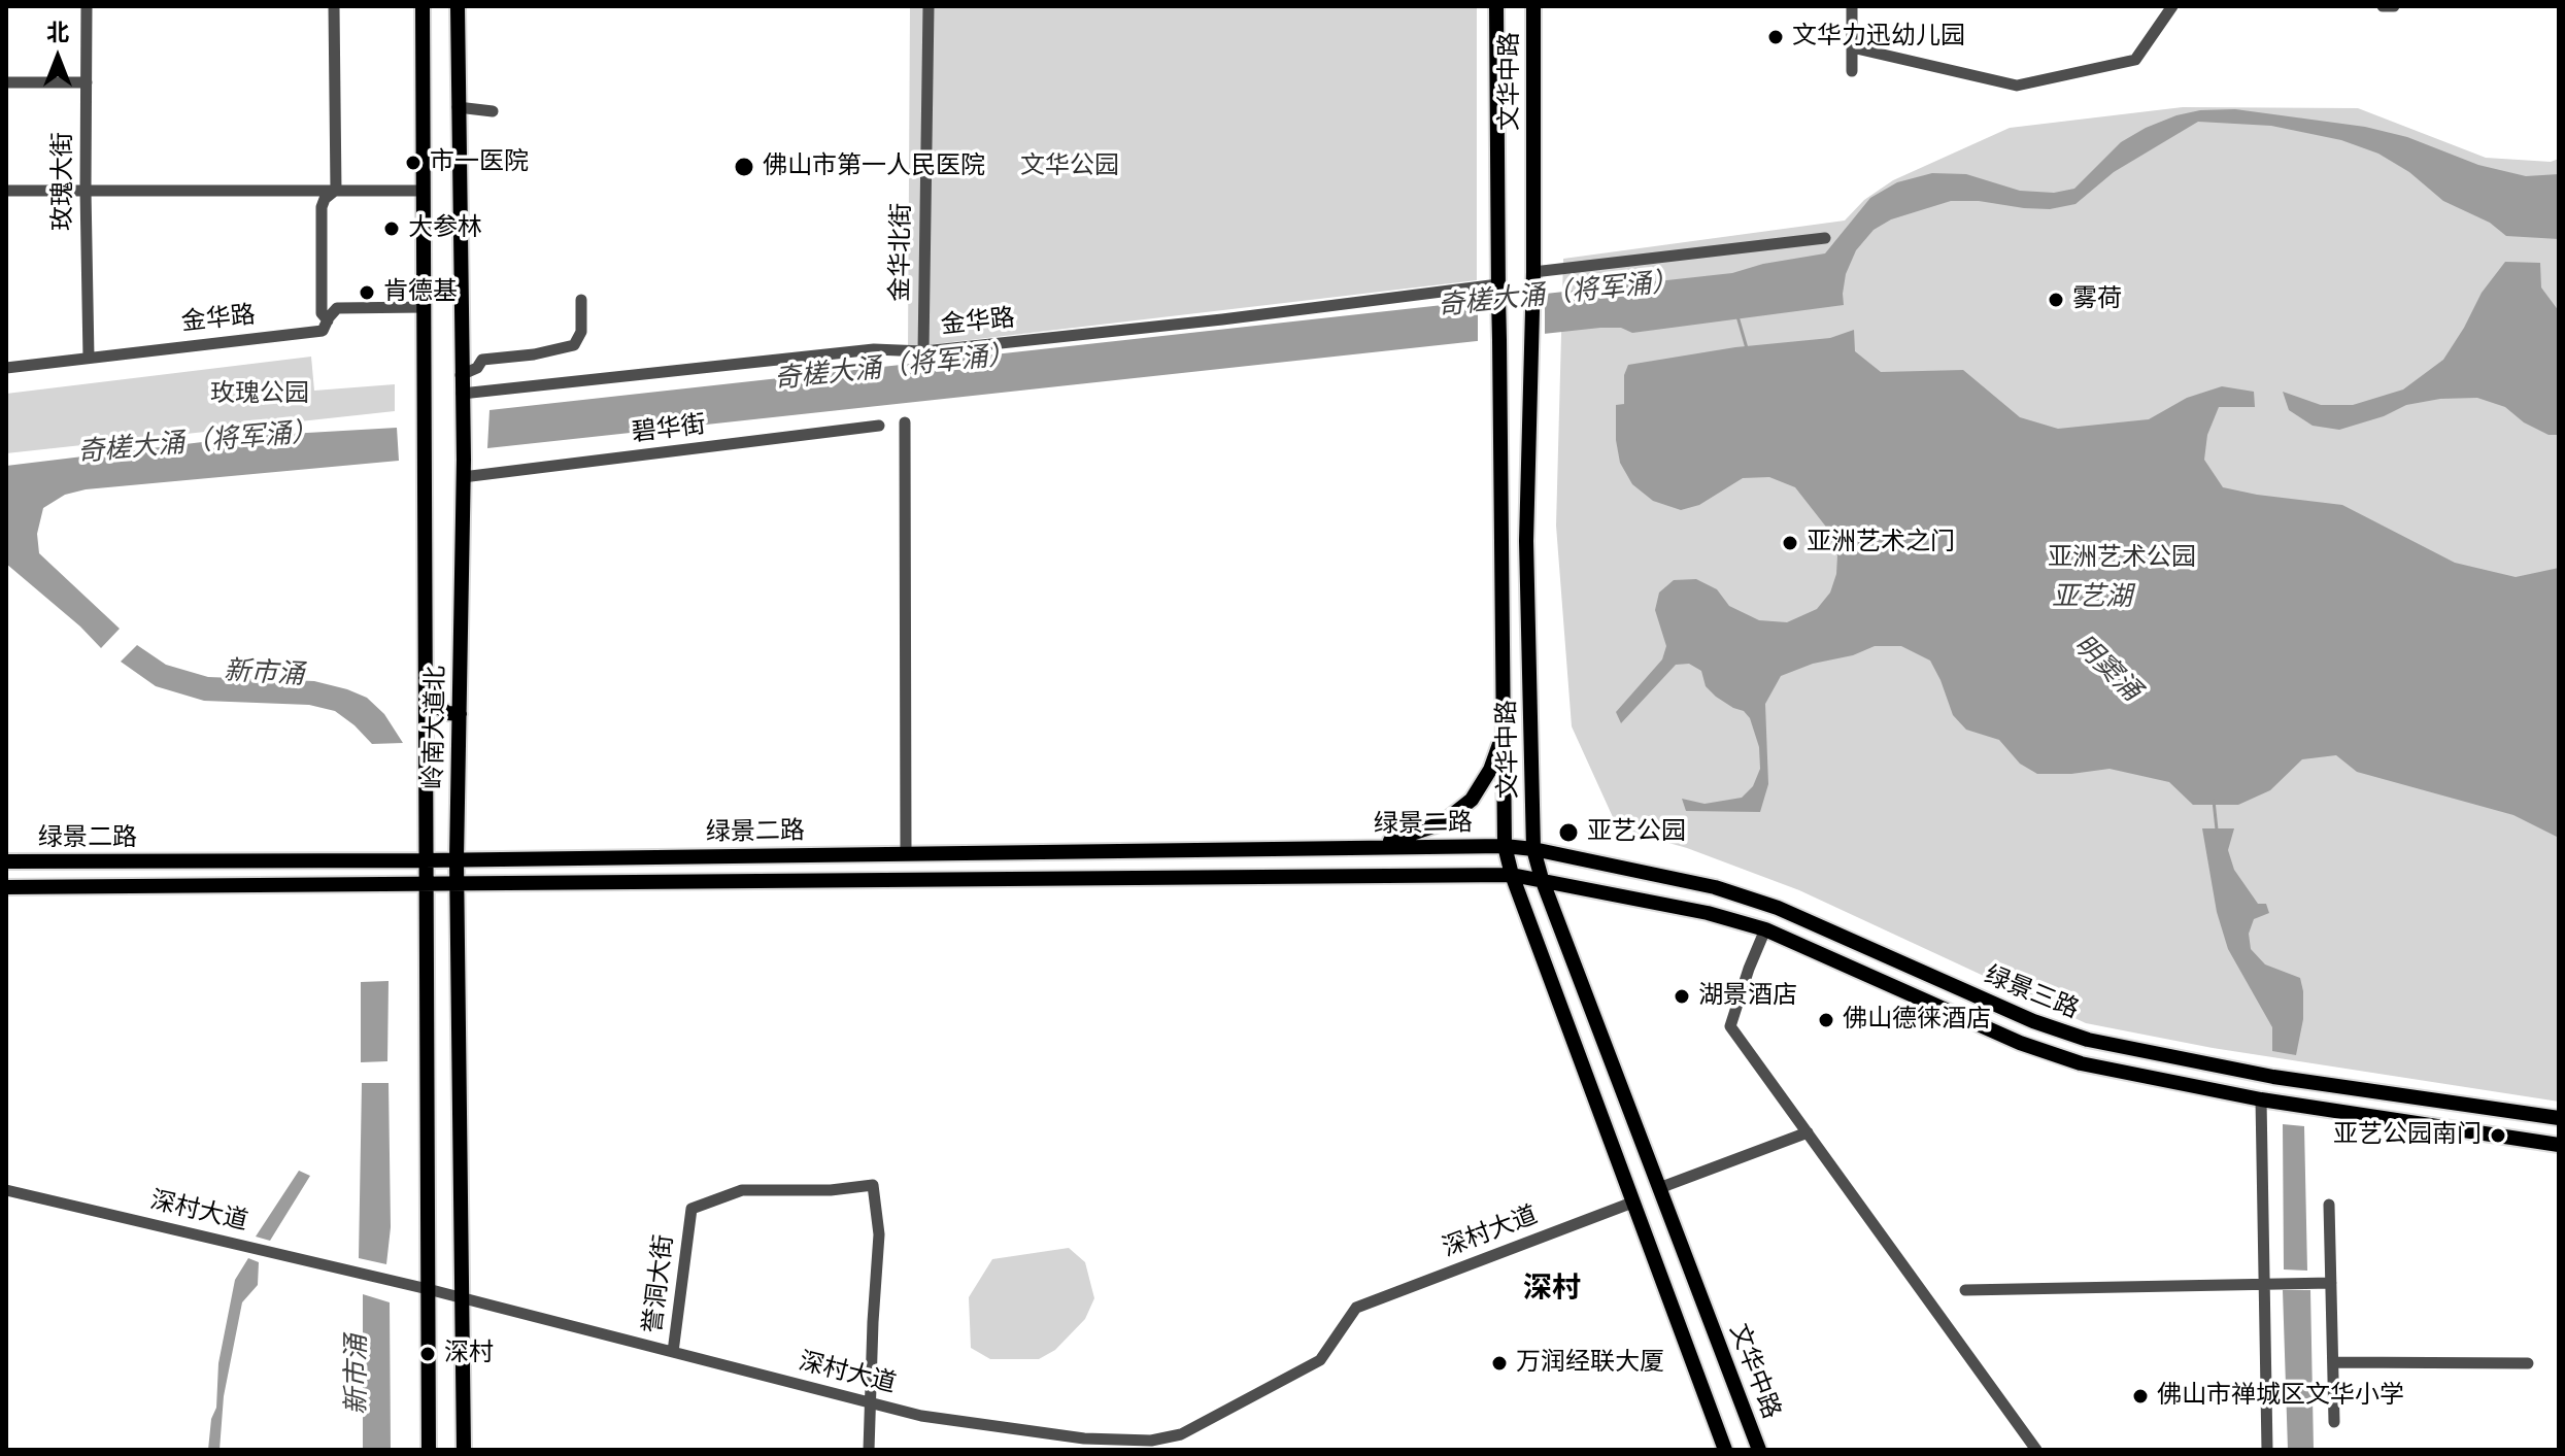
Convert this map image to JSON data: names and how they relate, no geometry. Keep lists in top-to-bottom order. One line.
{"streets":{"main road":["文华中路","岭南大道北","绿景二路","绿景三路"],"street":["玫瑰大街","金华北街","金华路","碧华街","深村大道","誉洞大街"]},"crossings":[["文华中路","金华路"],["文华中路","绿景二路"],["文华中路","绿景三路"],["文华中路","深村大道"],["玫瑰大街","金华路"],["金华北街","金华路"],["金华路","岭南大道北"],["碧华街","岭南大道北"],["岭南大道北","绿景二路"],["岭南大道北","深村大道"],["绿景二路","绿景三路"],["深村大道","誉洞大街"]],"districts":["深村"],"water":["奇槎大涌（将军涌）","亚艺湖","明窦涌","新市涌"],"parks":["文华公园","玫瑰公园","亚洲艺术公园"],"places":["文华力迅幼儿园","市一医院","佛山市第一人民医院","大参林","肯德基","雾荷","亚洲艺术之门","亚艺公园","湖景酒店","佛山德徕酒店","亚艺公园南门","深村","万润经联大厦","佛山市禅城区文华小学"],"north":"top"}
